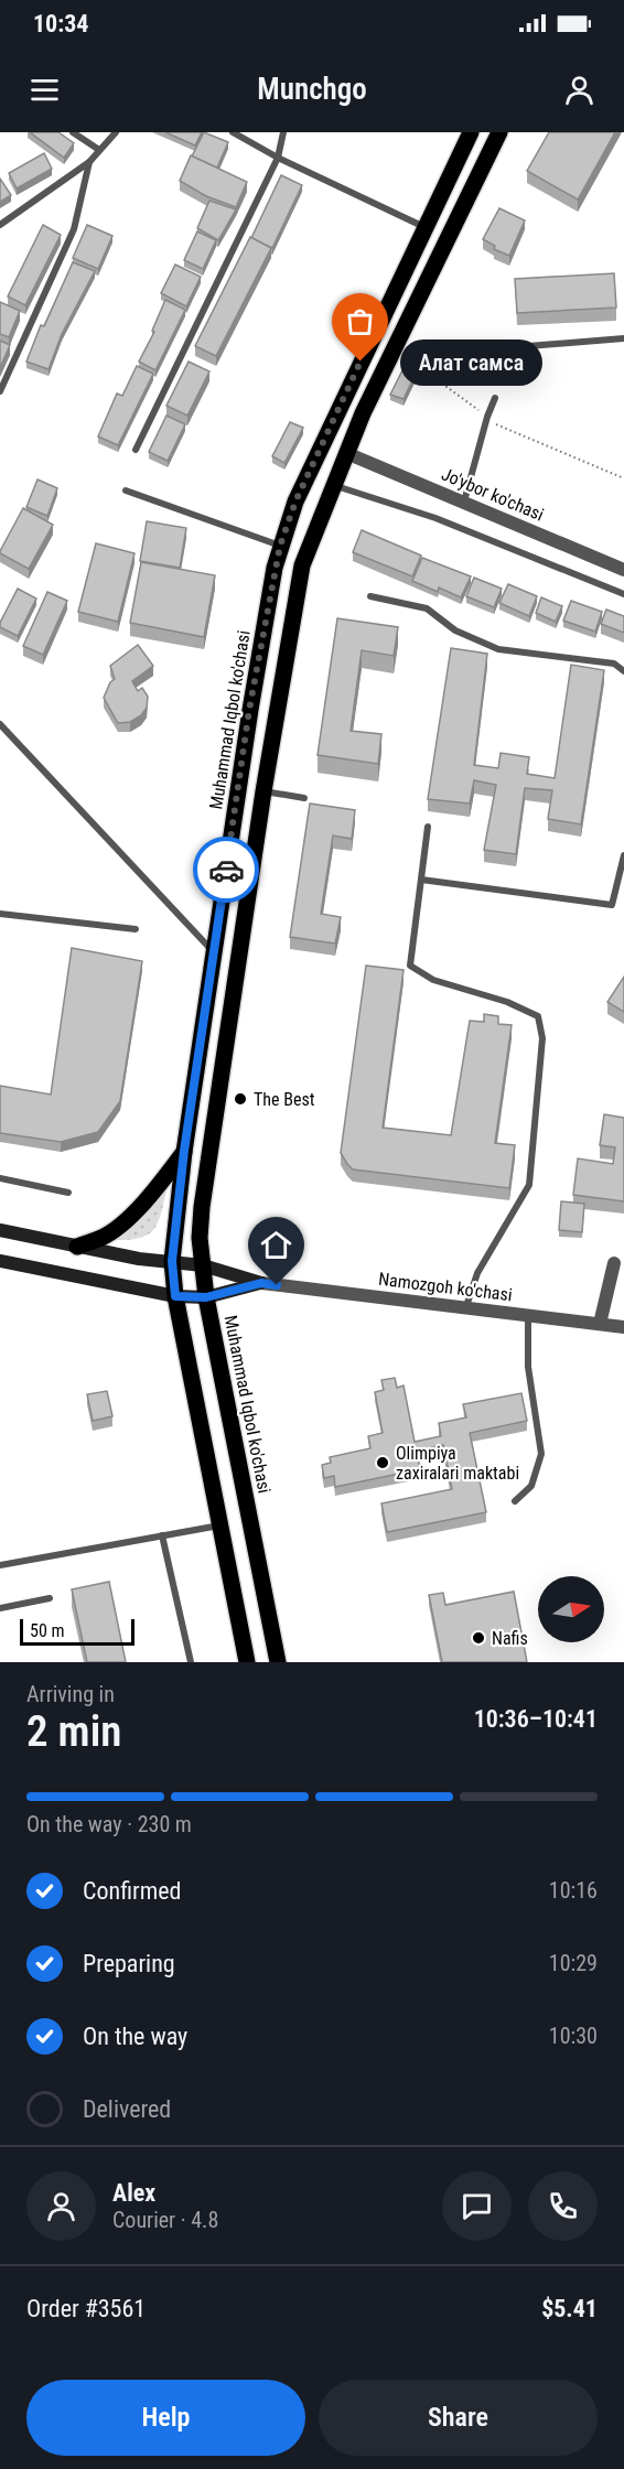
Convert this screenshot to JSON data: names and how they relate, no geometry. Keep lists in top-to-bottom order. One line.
{"streets":{"main road":["Muhammad Iqbol ko'chasi","Namozgoh ko'chasi"],"street":["Jo'ybor ko'chasi"]},"crossings":[["Jo'ybor ko'chasi","Muhammad Iqbol ko'chasi"],["Muhammad Iqbol ko'chasi","Namozgoh ko'chasi"]],"places":["Алат самса","The Best","Olimpiya zaxiralari maktabi","Nafis"],"scale_bar":"50 m","north":"right","page":{"status":"10:34","header":"Munchgo","bubble":"Алат самса","scale":"50 m","heading":["2 min","Arriving in","10:36–10:41"],"panel":["Alex","Courier · 4.8","Order #3561","$5.41"],"bar":"On the way · 230 m","list":[["Confirmed","10:16"],["Preparing","10:29"],["On the way","10:30"],"Delivered"],"buttons":["Help","Share"]}}
